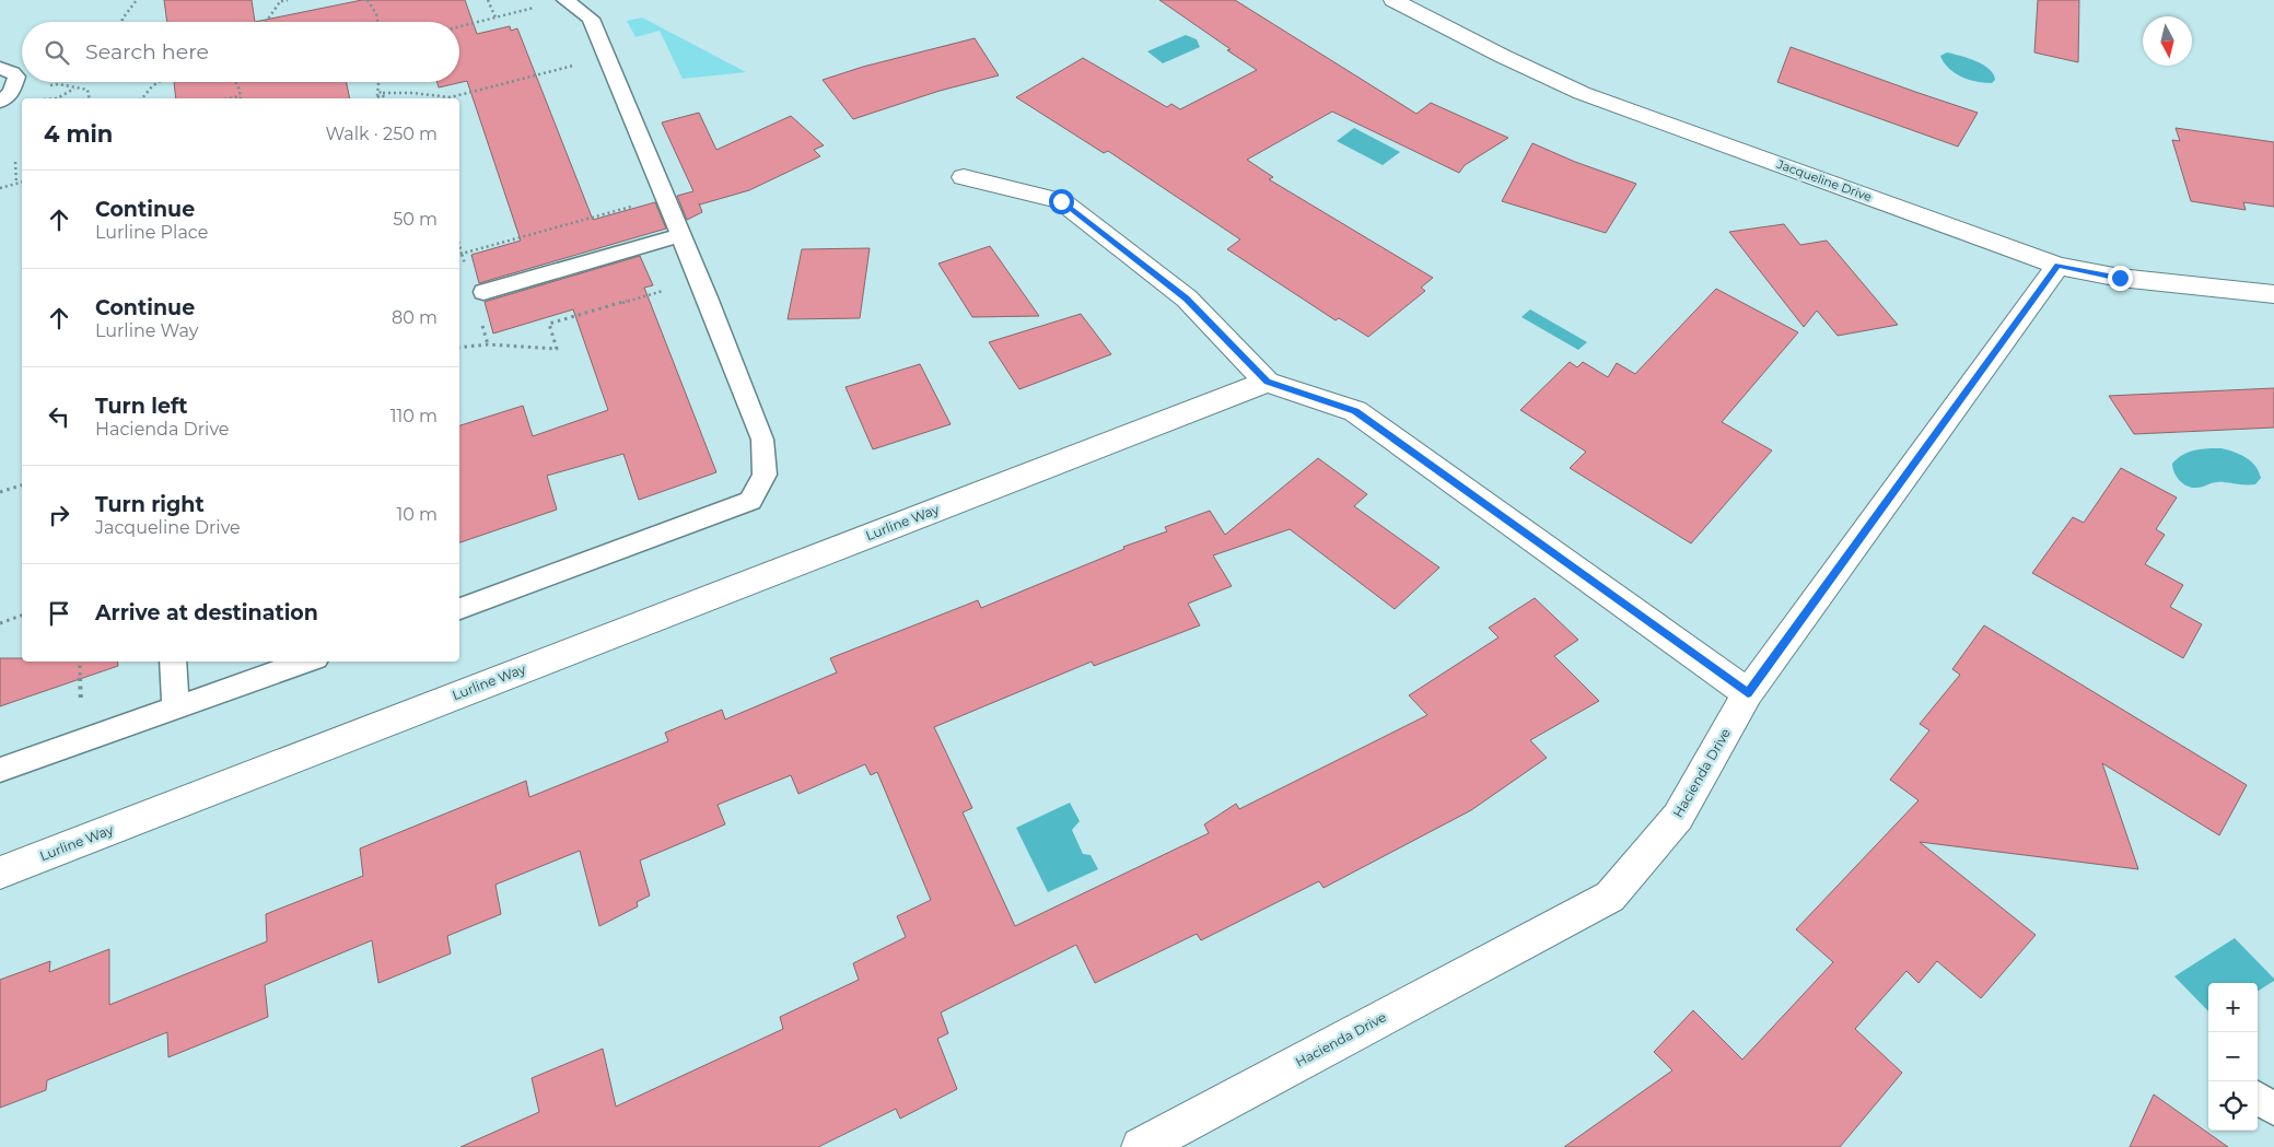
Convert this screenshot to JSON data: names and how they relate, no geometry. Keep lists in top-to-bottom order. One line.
{"streets":{"street":["Jacqueline Drive","Lurline Way","Hacienda Drive"]},"crossings":[["Jacqueline Drive","Hacienda Drive"]],"north":"bottom","page":{"search":"Search here","heading":["4 min","Walk · 250 m"],"list":[["Continue","Lurline Place","50 m"],["Continue","Lurline Way","80 m"],["Turn left","Hacienda Drive","110 m"],["Turn right","Jacqueline Drive","10 m"],"Arrive at destination"],"map_buttons":["+","−"]}}
